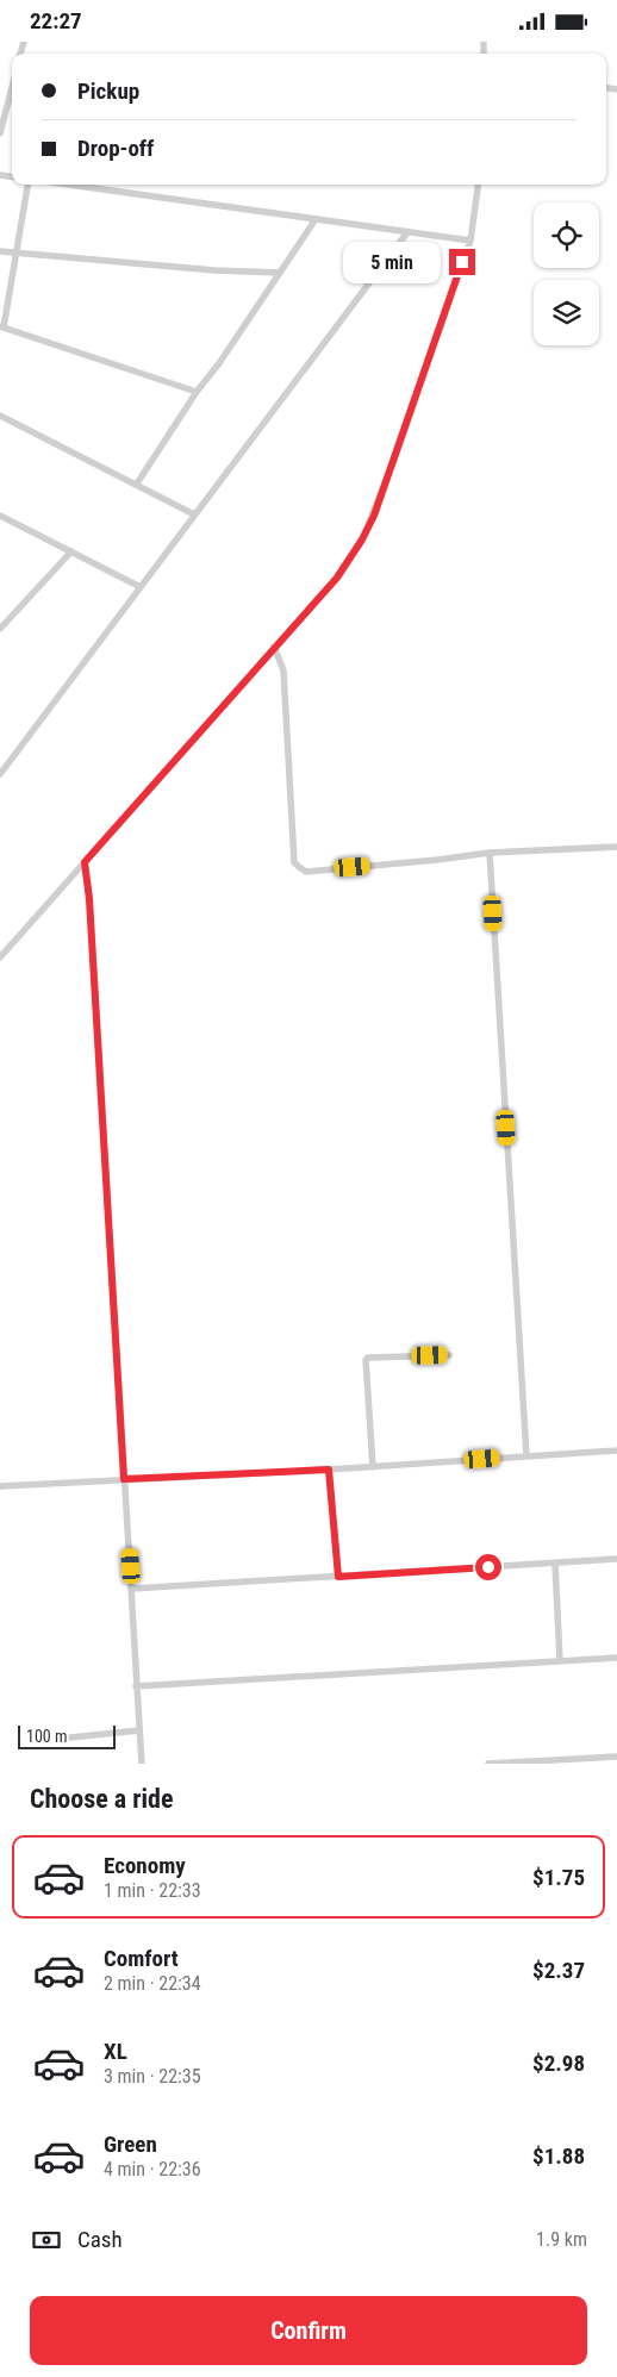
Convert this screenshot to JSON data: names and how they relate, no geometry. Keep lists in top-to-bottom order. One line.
{"scale_bar":"100 m","page":{"status":"22:27","banner":["Pickup","Drop-off"],"bubble":"5 min","scale":"100 m","heading":"Choose a ride","list":[{"name":"Economy","note":"1 min · 22:33","value":"$1.75"},{"name":"Comfort","note":"2 min · 22:34","value":"$2.37"},{"name":"XL","note":"3 min · 22:35","value":"$2.98"},{"name":"Green","note":"4 min · 22:36","value":"$1.88"}],"pay":["Cash","1.9 km"],"buttons":"Confirm"}}
